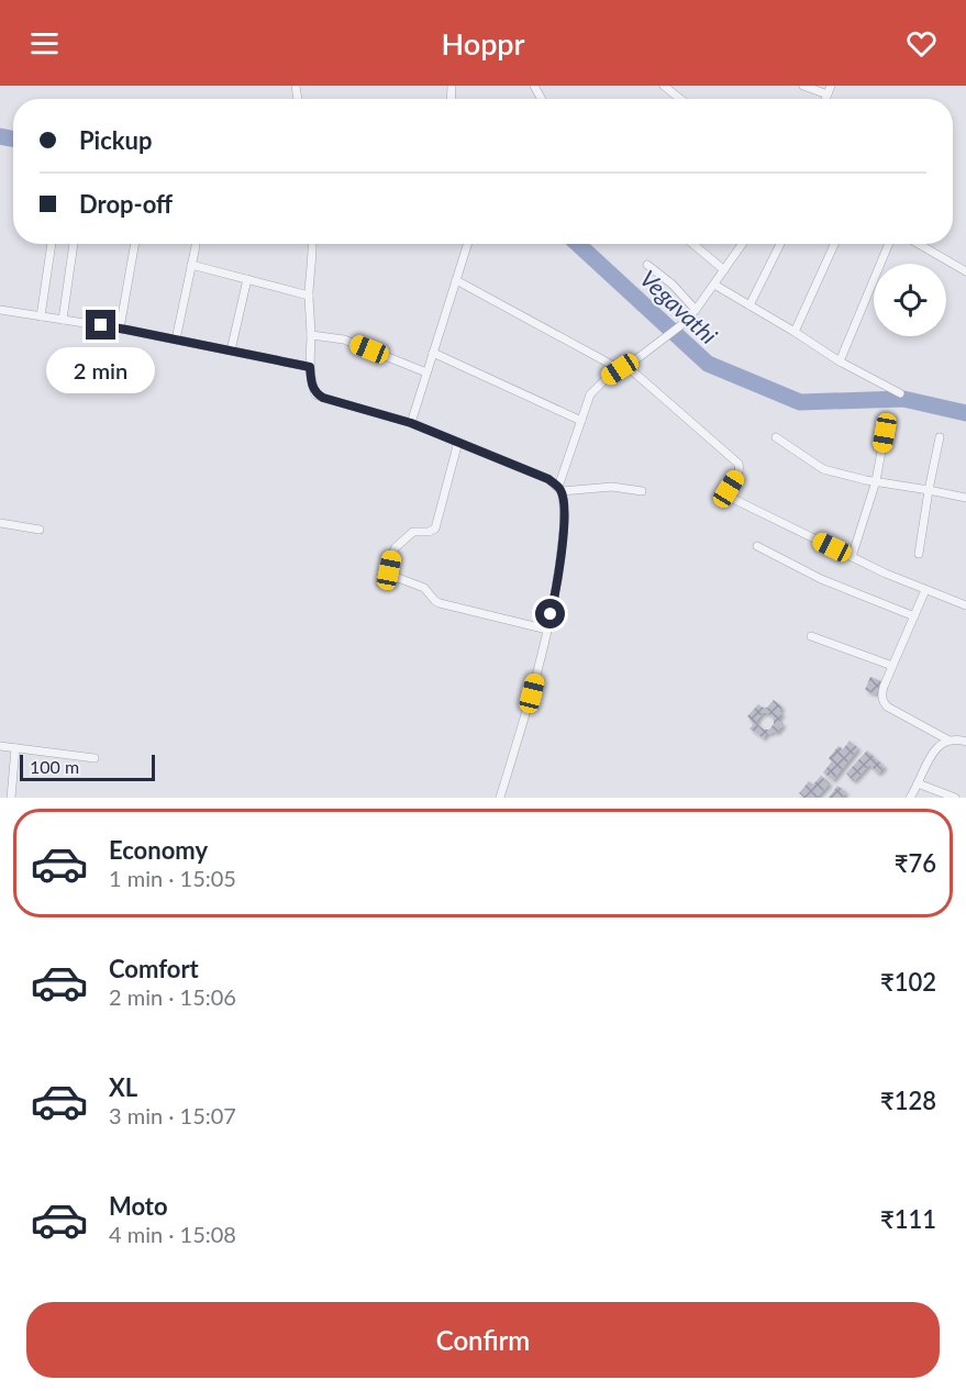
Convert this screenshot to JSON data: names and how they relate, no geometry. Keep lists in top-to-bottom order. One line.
{"water":["Vegavathi"],"scale_bar":"100 m","page":{"header":"Hoppr","banner":["Pickup","Drop-off"],"bubble":"2 min","scale":"100 m","list":[{"name":"Economy","note":"1 min · 15:05","value":"₹76"},{"name":"Comfort","note":"2 min · 15:06","value":"₹102"},{"name":"XL","note":"3 min · 15:07","value":"₹128"},{"name":"Moto","note":"4 min · 15:08","value":"₹111"}],"buttons":"Confirm"}}
